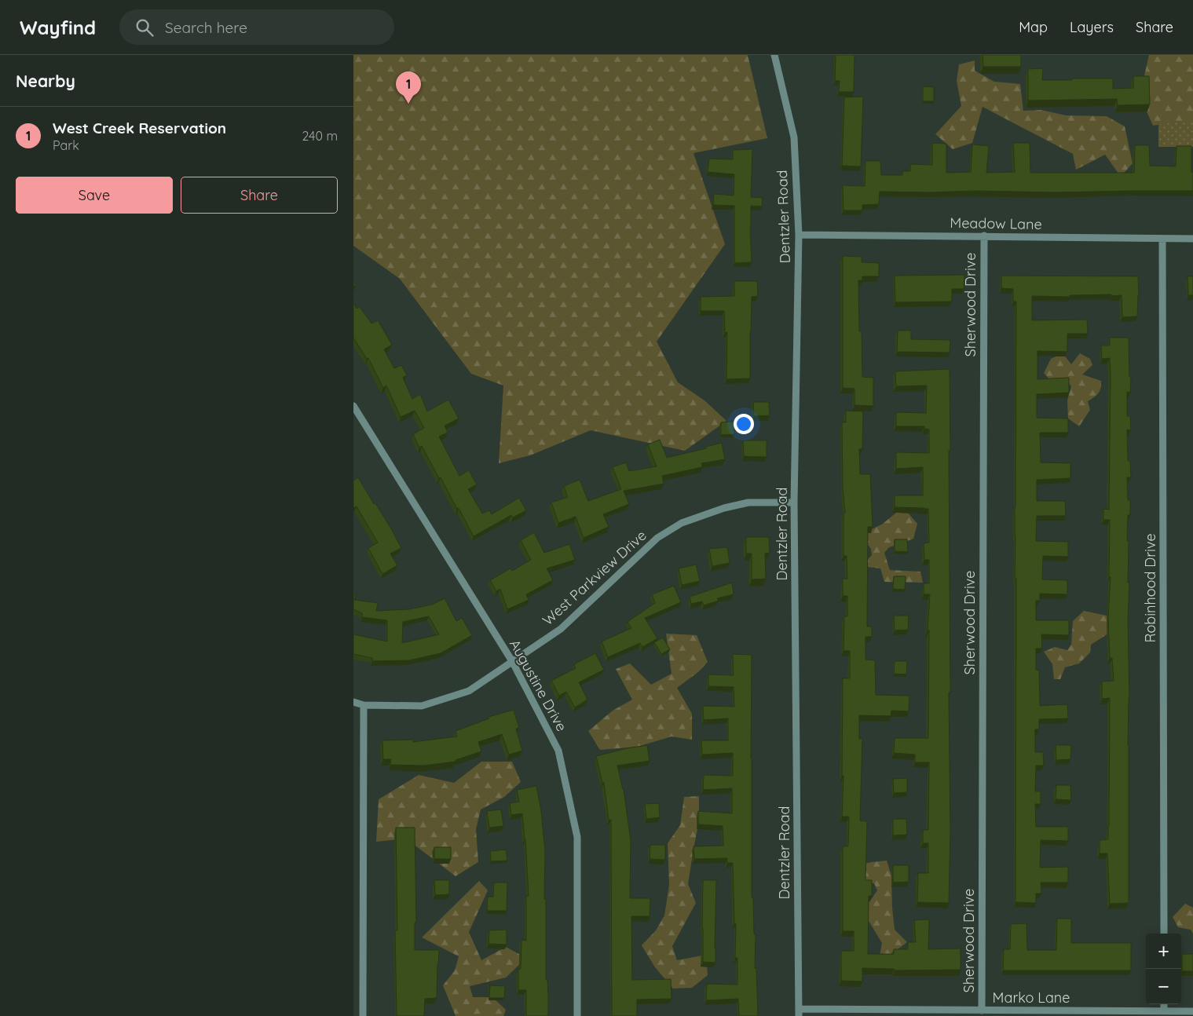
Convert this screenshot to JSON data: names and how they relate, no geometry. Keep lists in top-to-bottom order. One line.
{"streets":{"street":["Dentzler Road","Meadow Lane","Sherwood Drive","West Parkview Drive","Robinhood Drive","Augustine Drive","Marko Lane"]},"crossings":[["Dentzler Road","Meadow Lane"],["Dentzler Road","West Parkview Drive"],["Dentzler Road","Marko Lane"],["Meadow Lane","Sherwood Drive"],["Meadow Lane","Robinhood Drive"],["Sherwood Drive","Marko Lane"],["West Parkview Drive","Augustine Drive"]],"page":{"header":"Wayfind","search":"Search here","nav":["Map","Layers","Share"],"heading":"Nearby","pins":"1","list":[{"mark":"1","name":"West Creek Reservation","note":"Park","value":"240 m"}],"buttons":["Save","Share"],"map_buttons":["+","−"]}}
